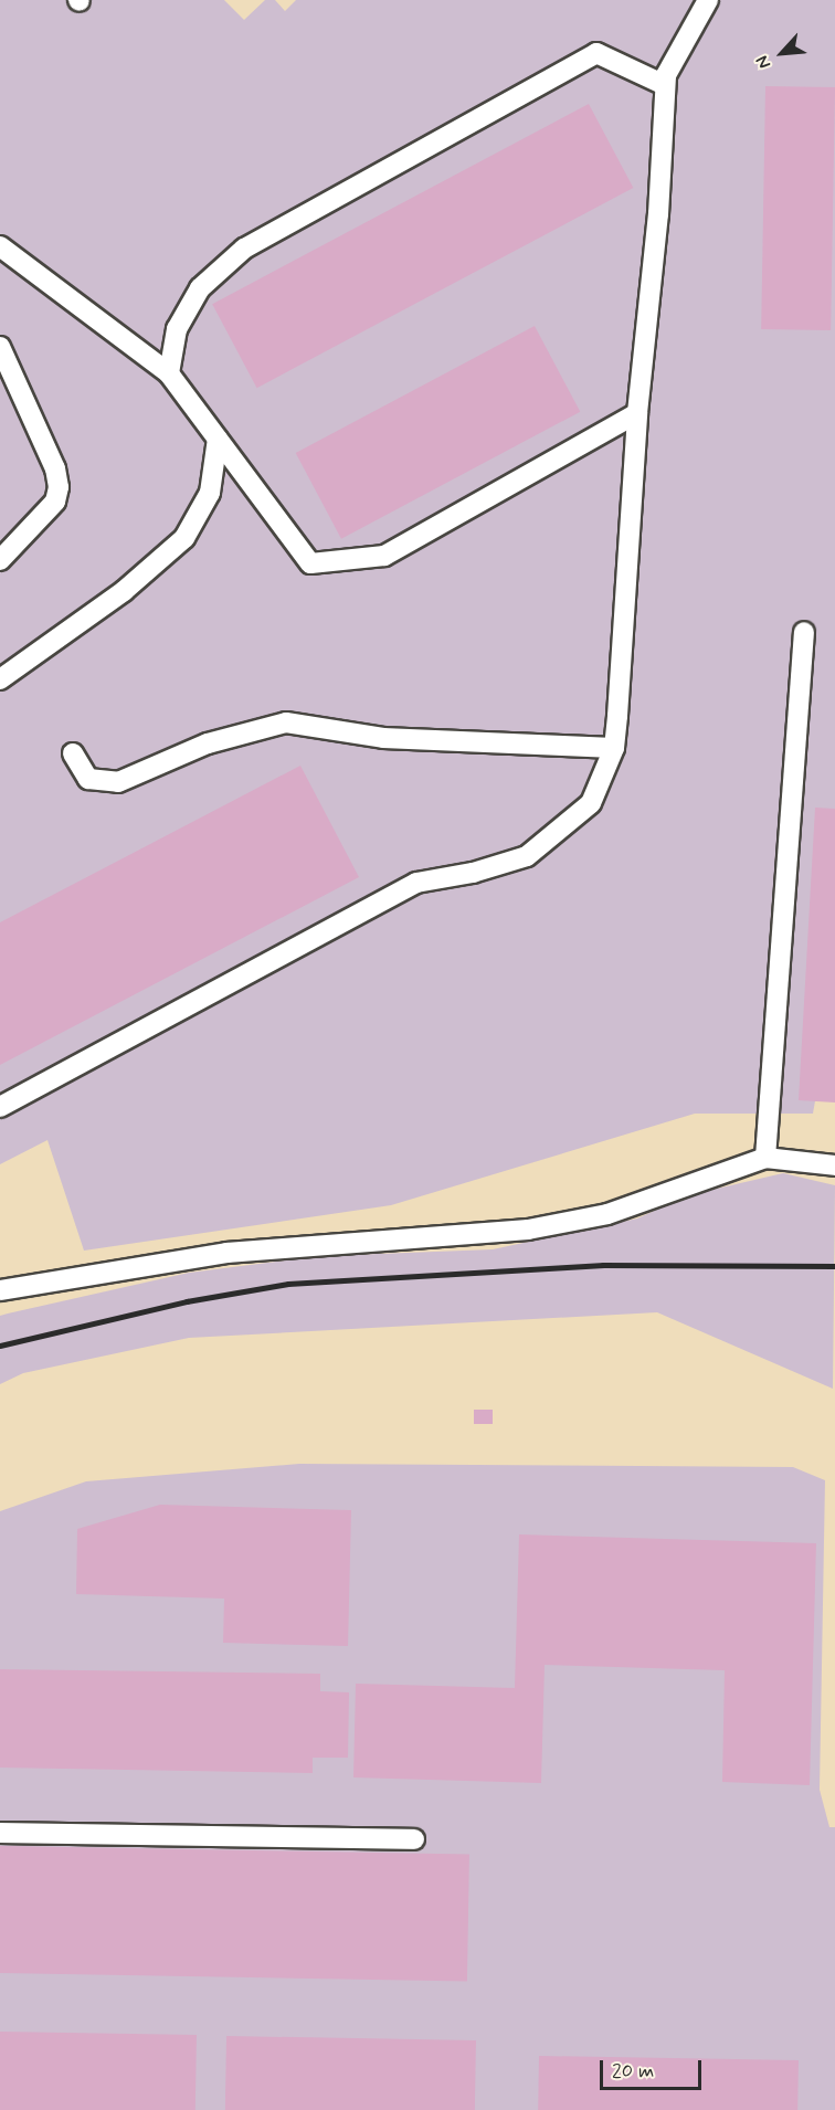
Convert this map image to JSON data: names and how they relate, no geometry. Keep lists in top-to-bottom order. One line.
{"scale_bar":"20 m","north":"bottom left"}
